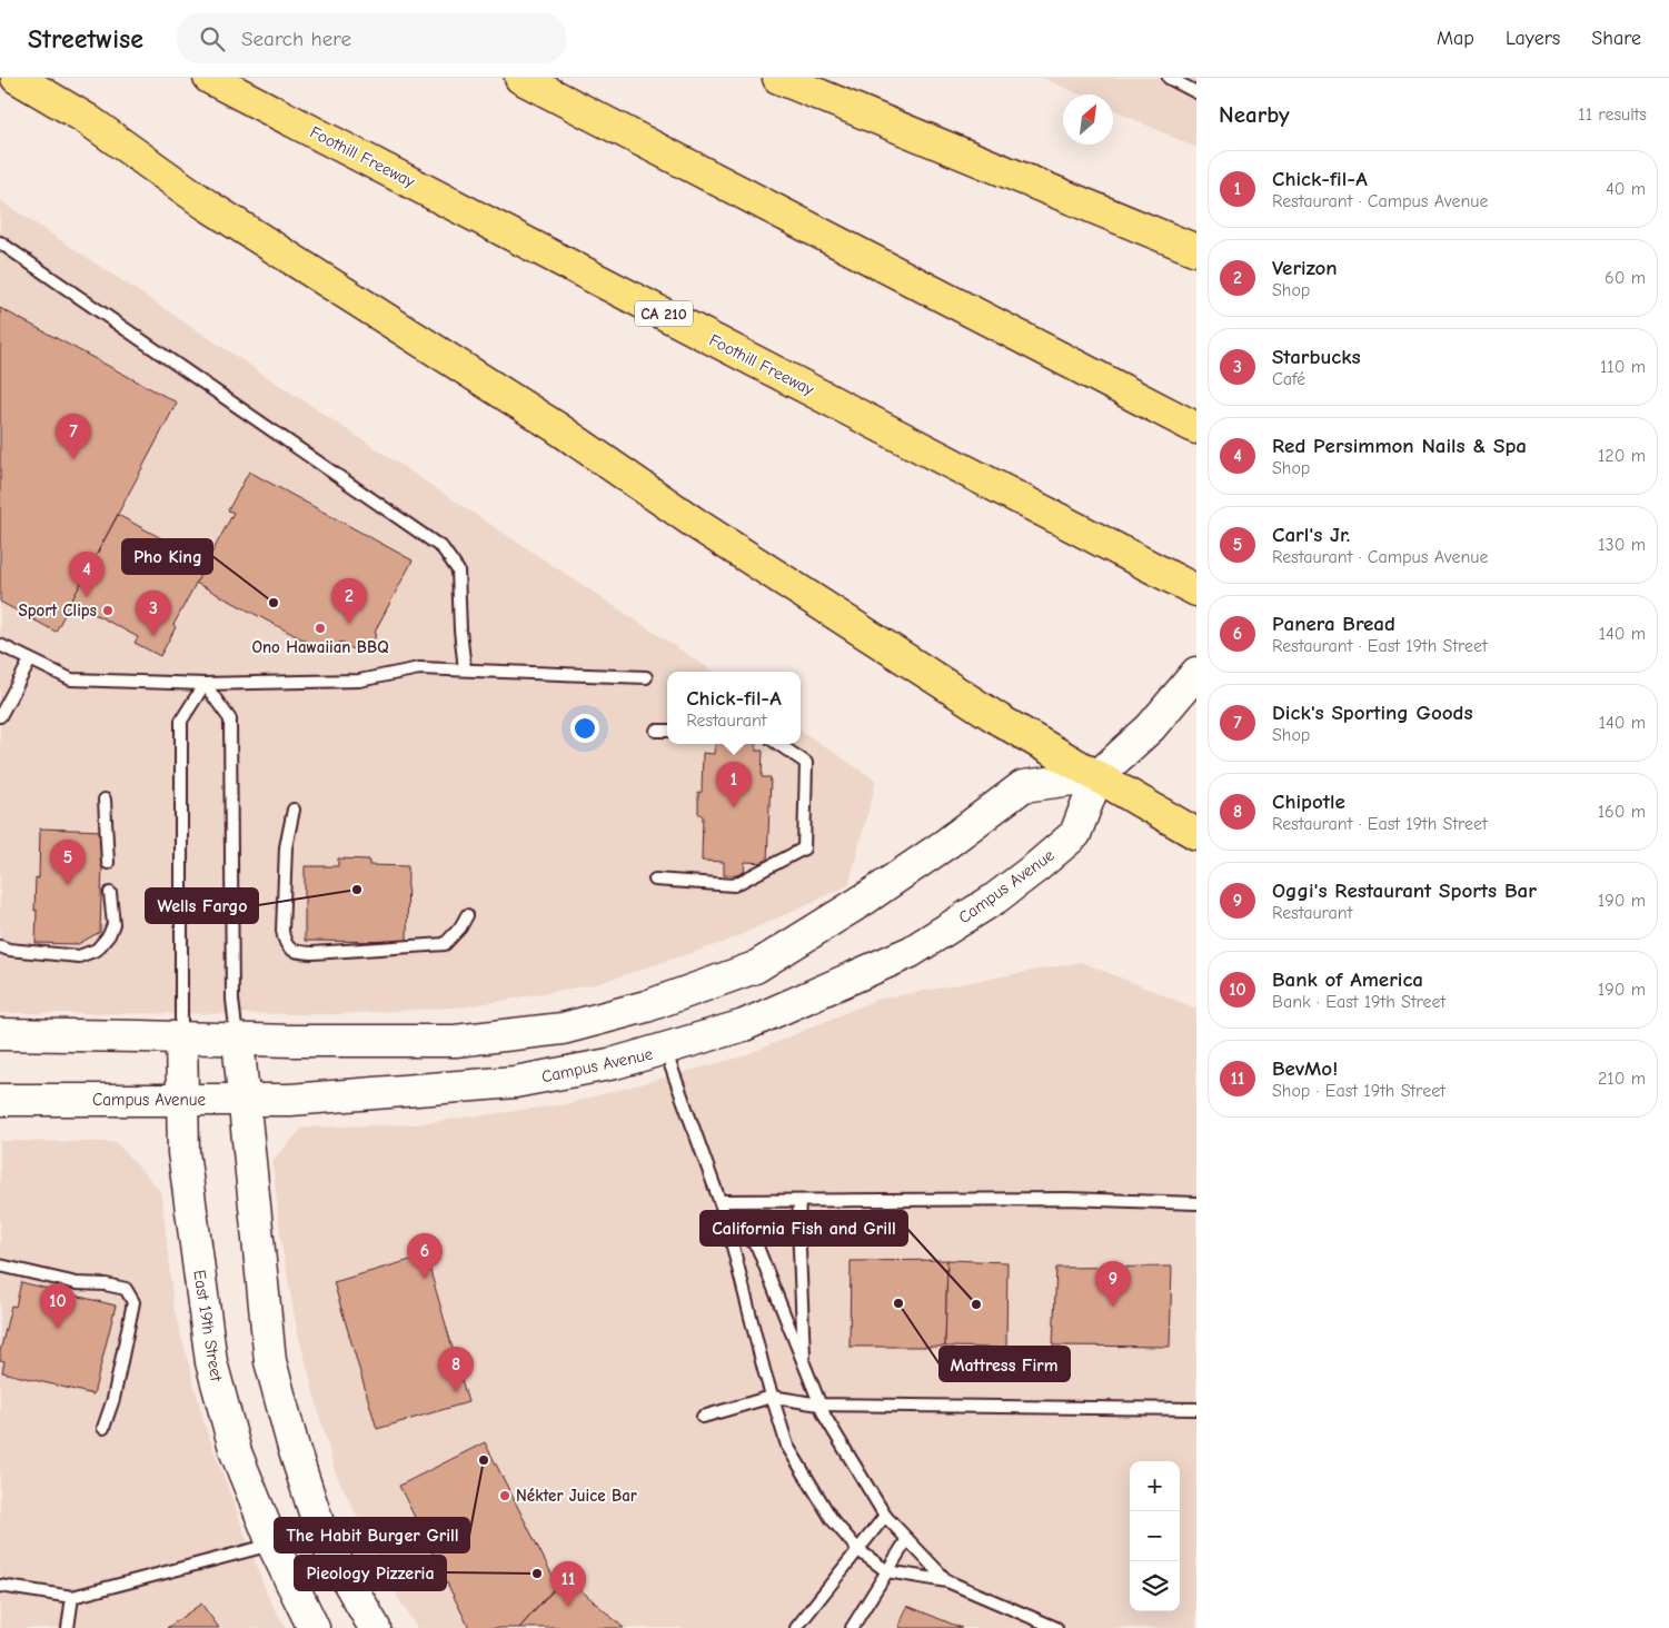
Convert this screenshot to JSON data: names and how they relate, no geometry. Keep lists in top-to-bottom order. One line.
{"streets":{"highway":["Foothill Freeway","CA 210"],"main road":["Campus Avenue","East 19th Street"]},"crossings":[["Campus Avenue","East 19th Street"]],"places":["Pho King","Sport Clips","Ono Hawaiian BBQ","Wells Fargo","Mattress Firm","California Fish and Grill","The Habit Burger Grill","Nékter Juice Bar","Pieology Pizzeria"],"north":"top right","page":{"header":"Streetwise","search":"Search here","nav":["Map","Layers","Share"],"heading":["Nearby","11 results"],"list":[{"mark":"1","name":"Chick-fil-A","note":"Restaurant · Campus Avenue","value":"40 m"},{"mark":"2","name":"Verizon","note":"Shop","value":"60 m"},{"mark":"3","name":"Starbucks","note":"Café","value":"110 m"},{"mark":"4","name":"Red Persimmon Nails & Spa","note":"Shop","value":"120 m"},{"mark":"5","name":"Carl's Jr.","note":"Restaurant · Campus Avenue","value":"130 m"},{"mark":"6","name":"Panera Bread","note":"Restaurant · East 19th Street","value":"140 m"},{"mark":"7","name":"Dick's Sporting Goods","note":"Shop","value":"140 m"},{"mark":"8","name":"Chipotle","note":"Restaurant · East 19th Street","value":"160 m"},{"mark":"9","name":"Oggi's Restaurant Sports Bar","note":"Restaurant","value":"190 m"},{"mark":"10","name":"Bank of America","note":"Bank · East 19th Street","value":"190 m"},{"mark":"11","name":"BevMo!","note":"Shop · East 19th Street","value":"210 m"}],"pins":["7","4","2","3","1","5","6","9","10","8","11"],"popup":["Chick-fil-A","Restaurant"],"map_buttons":["+","−"]}}
